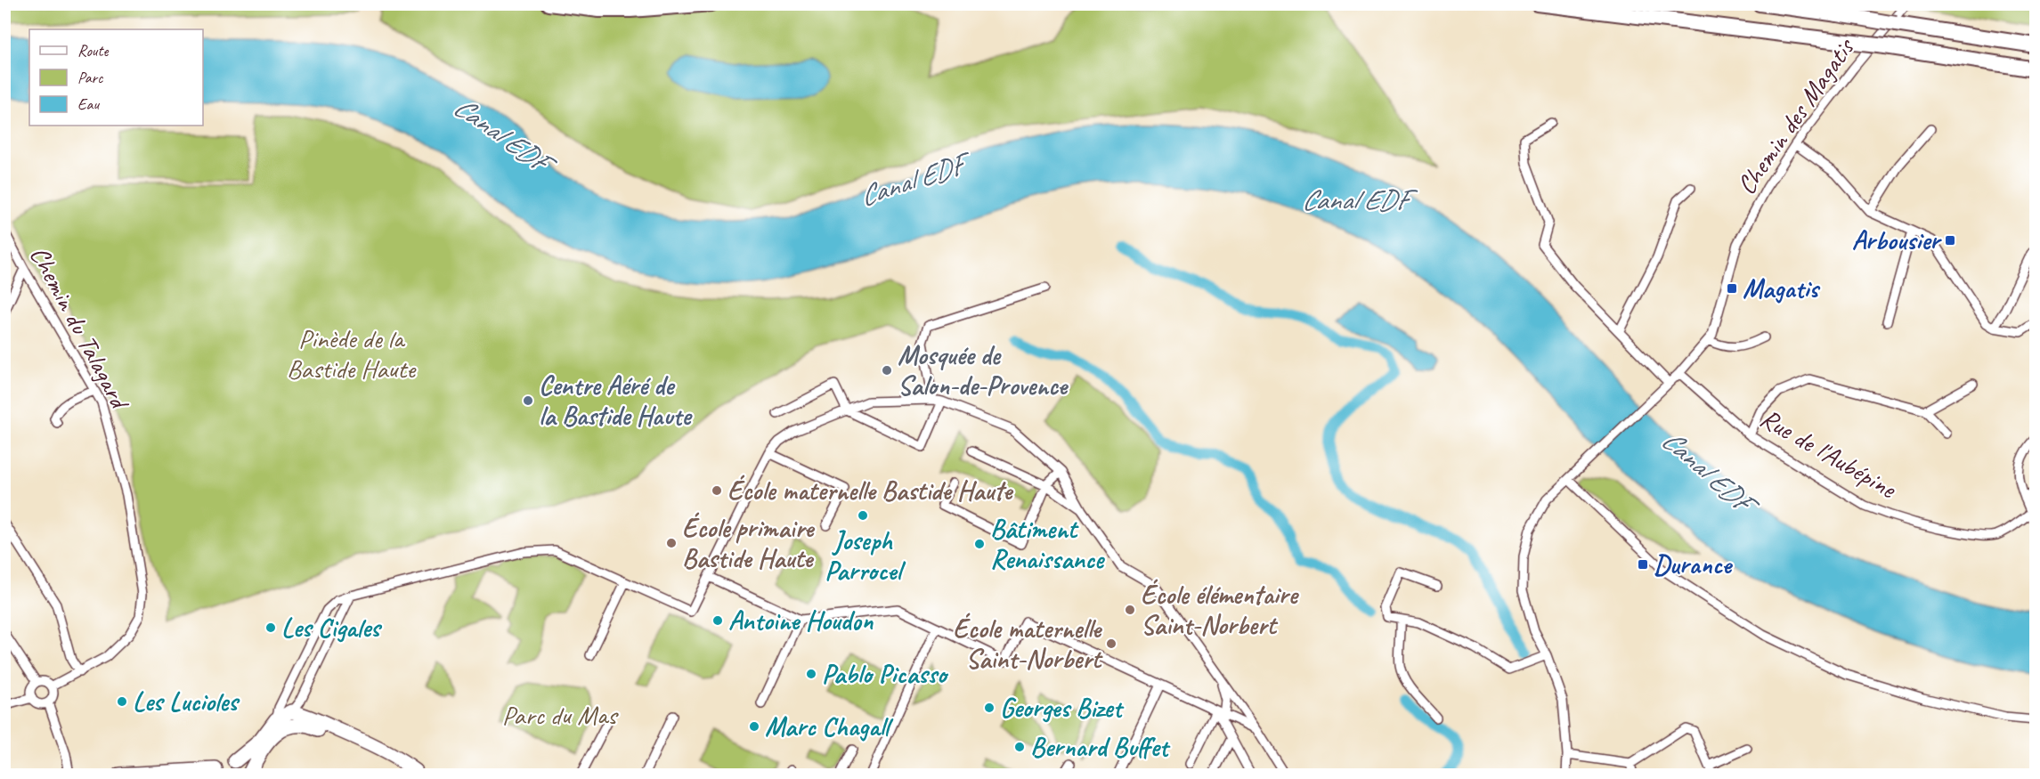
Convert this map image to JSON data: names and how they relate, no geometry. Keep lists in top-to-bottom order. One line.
{"streets":{"street":["Chemin des Magatis","Chemin du Talagard","Rue de l'Aubépine"]},"crossings":[["Chemin des Magatis","Rue de l'Aubépine"]],"water":["Canal EDF"],"parks":["Pinède de la Bastide Haute","Parc du Mas"],"places":{"transit":["Arbousier","Magatis","Durance"],"other":["Mosquée de Salon-de-Provence","Centre Aéré de la Bastide Haute","École maternelle Bastide Haute","Joseph Parrocel","École primaire Bastide Haute","Bâtiment Renaissance","École élémentaire Saint-Norbert","Antoine Houdon","Les Cigales","École maternelle Saint-Norbert","Pablo Picasso","Les Lucioles","Georges Bizet","Marc Chagall","Bernard Buffet"]},"legend":["Route","Parc","Eau"]}
